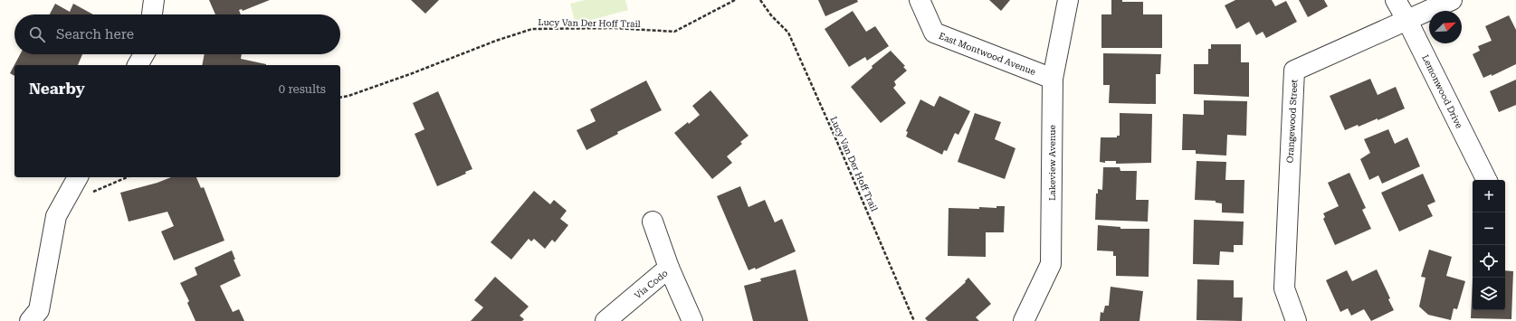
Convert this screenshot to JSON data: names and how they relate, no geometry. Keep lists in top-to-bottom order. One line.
{"streets":{"street":["East Montwood Avenue","Lemonwood Drive","Orangewood Street","Lakeview Avenue","Via Codo"],"path":["Lucy Van Der Hoff Trail"]},"crossings":[["East Montwood Avenue","Lakeview Avenue"],["Lemonwood Drive","Orangewood Street"]],"north":"top right","page":{"search":"Search here","heading":["Nearby","0 results"],"map_buttons":["+","−"]}}
